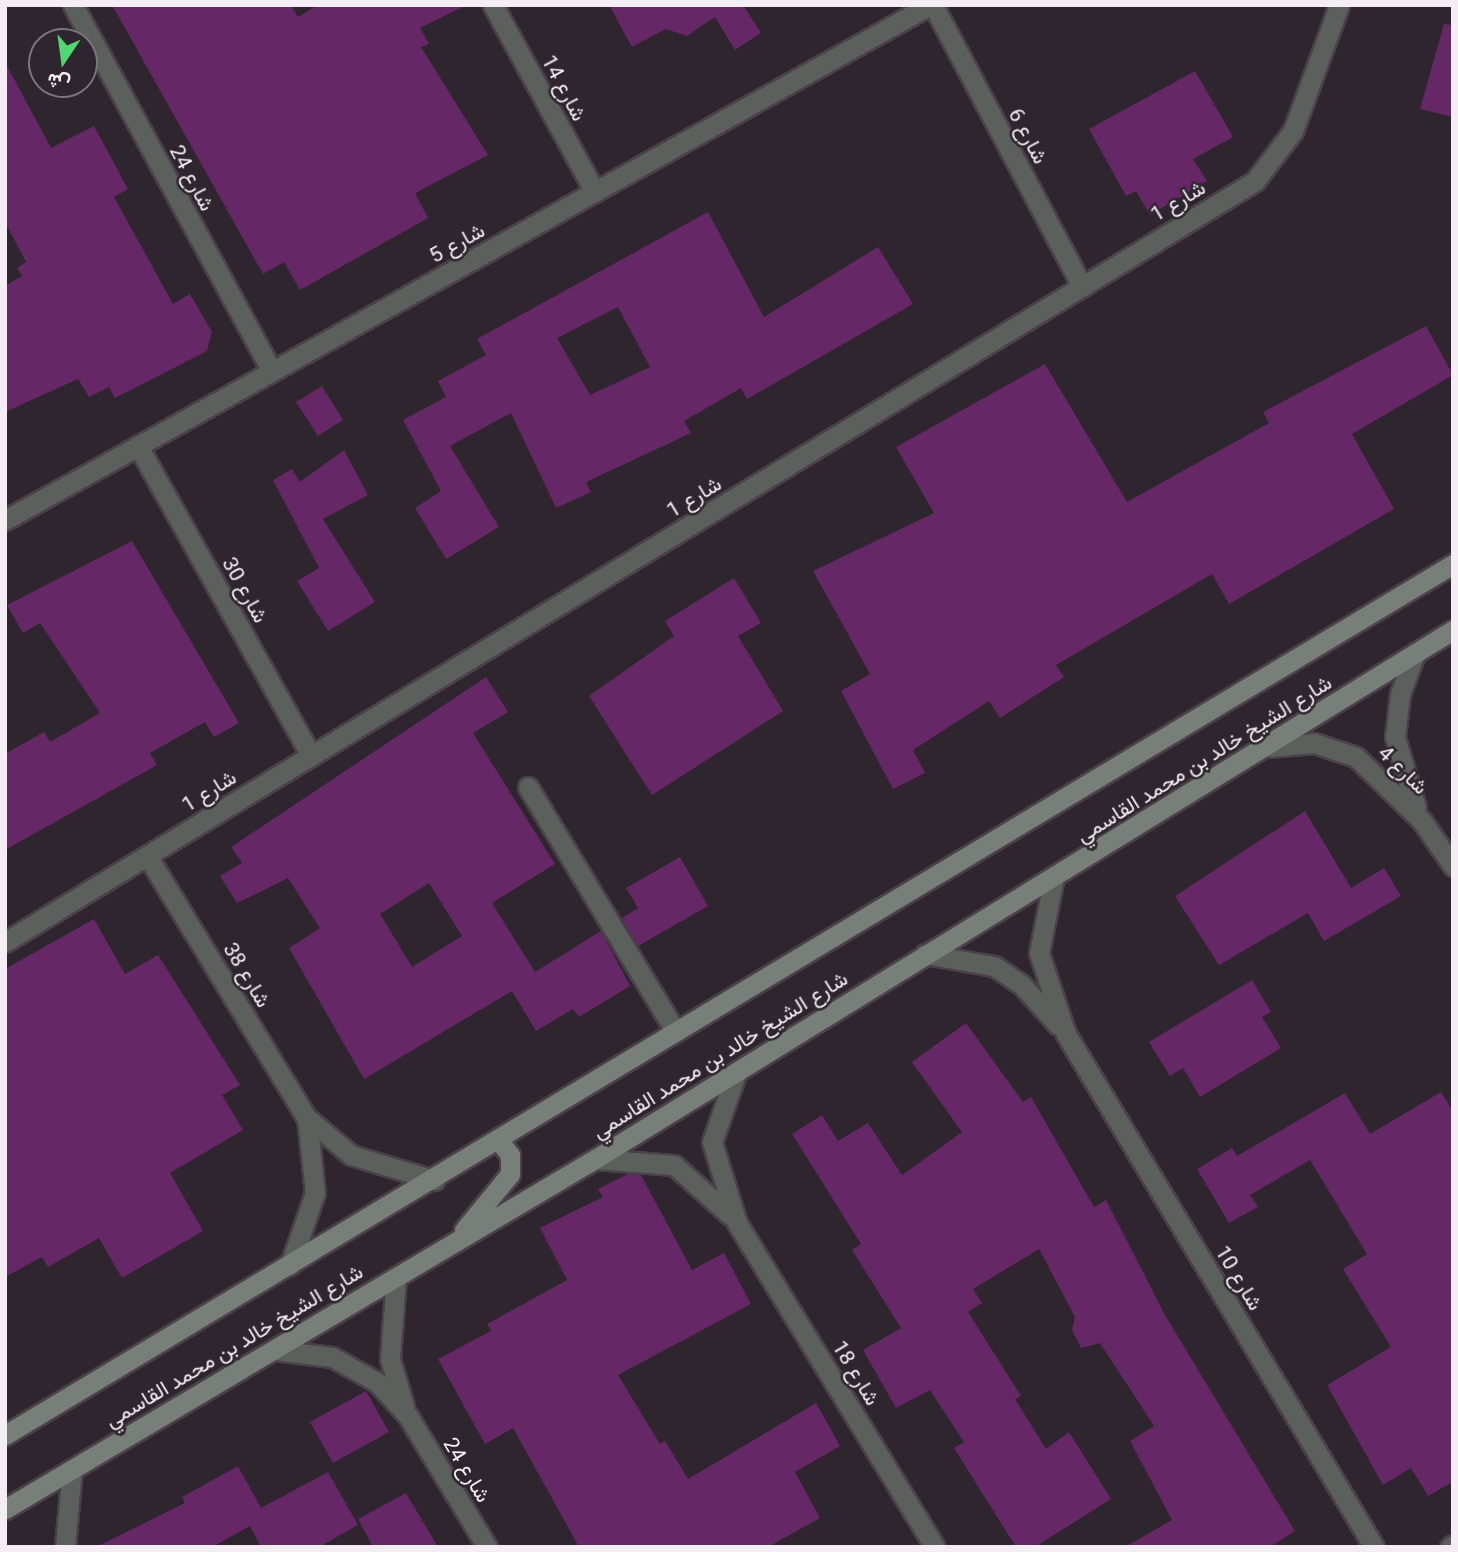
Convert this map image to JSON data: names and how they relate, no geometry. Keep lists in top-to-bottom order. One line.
{"streets":{"main road":["شارع الشيخ خالد بن محمد القاسمي"],"street":["شارع 14","شارع 6","شارع 24","شارع 1","شارع 5","شارع 30","شارع 4","شارع 38","شارع 10","شارع 18"]},"crossings":[["شارع 14","شارع 5"],["شارع 6","شارع 1"],["شارع 6","شارع 5"],["شارع 24","شارع 5"],["شارع 24","شارع الشيخ خالد بن محمد القاسمي"],["شارع 1","شارع 30"],["شارع 1","شارع 38"],["شارع 5","شارع 30"],["شارع الشيخ خالد بن محمد القاسمي","شارع 4"],["شارع الشيخ خالد بن محمد القاسمي","شارع 38"],["شارع الشيخ خالد بن محمد القاسمي","شارع 10"],["شارع الشيخ خالد بن محمد القاسمي","شارع 18"]],"north":"bottom"}
